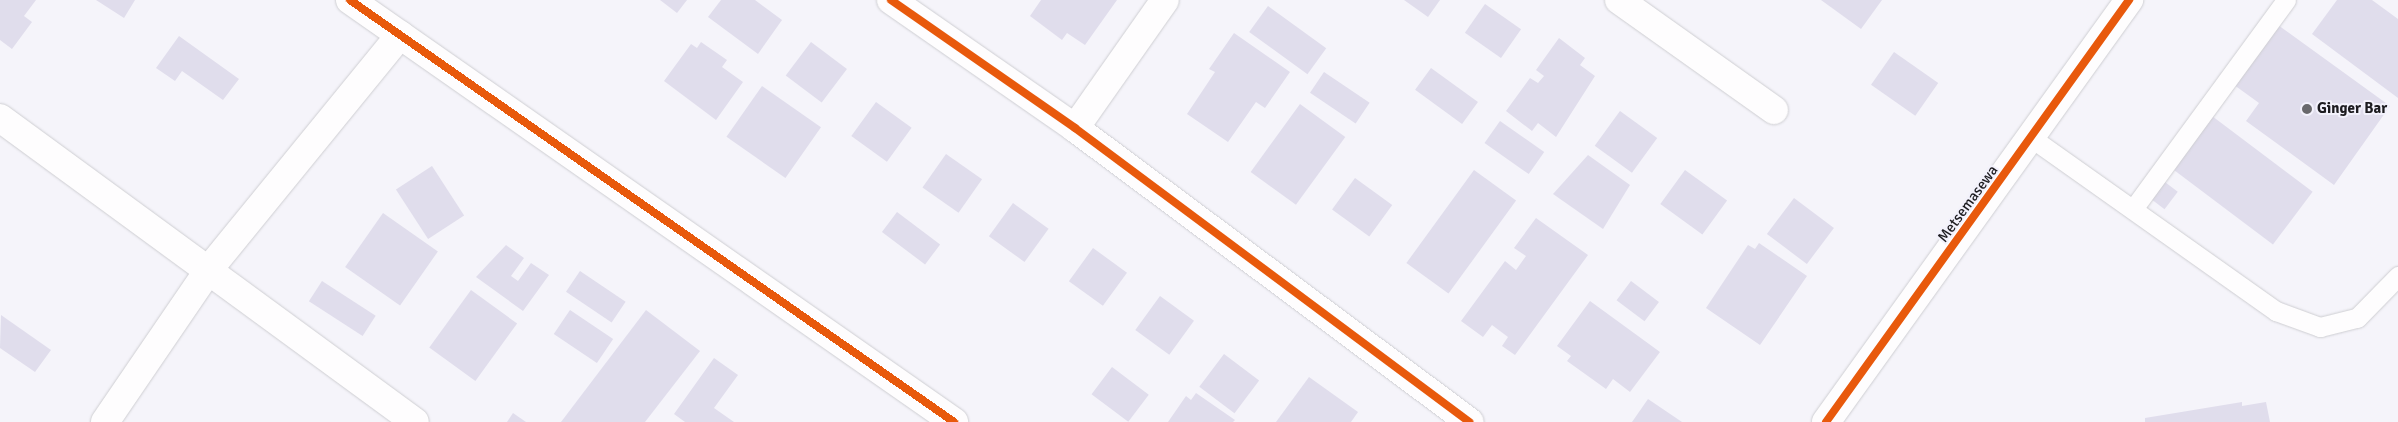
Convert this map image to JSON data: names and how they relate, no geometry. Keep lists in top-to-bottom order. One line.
{"streets":{"street":["Metsemasewa"]},"places":["Ginger Bar"]}
